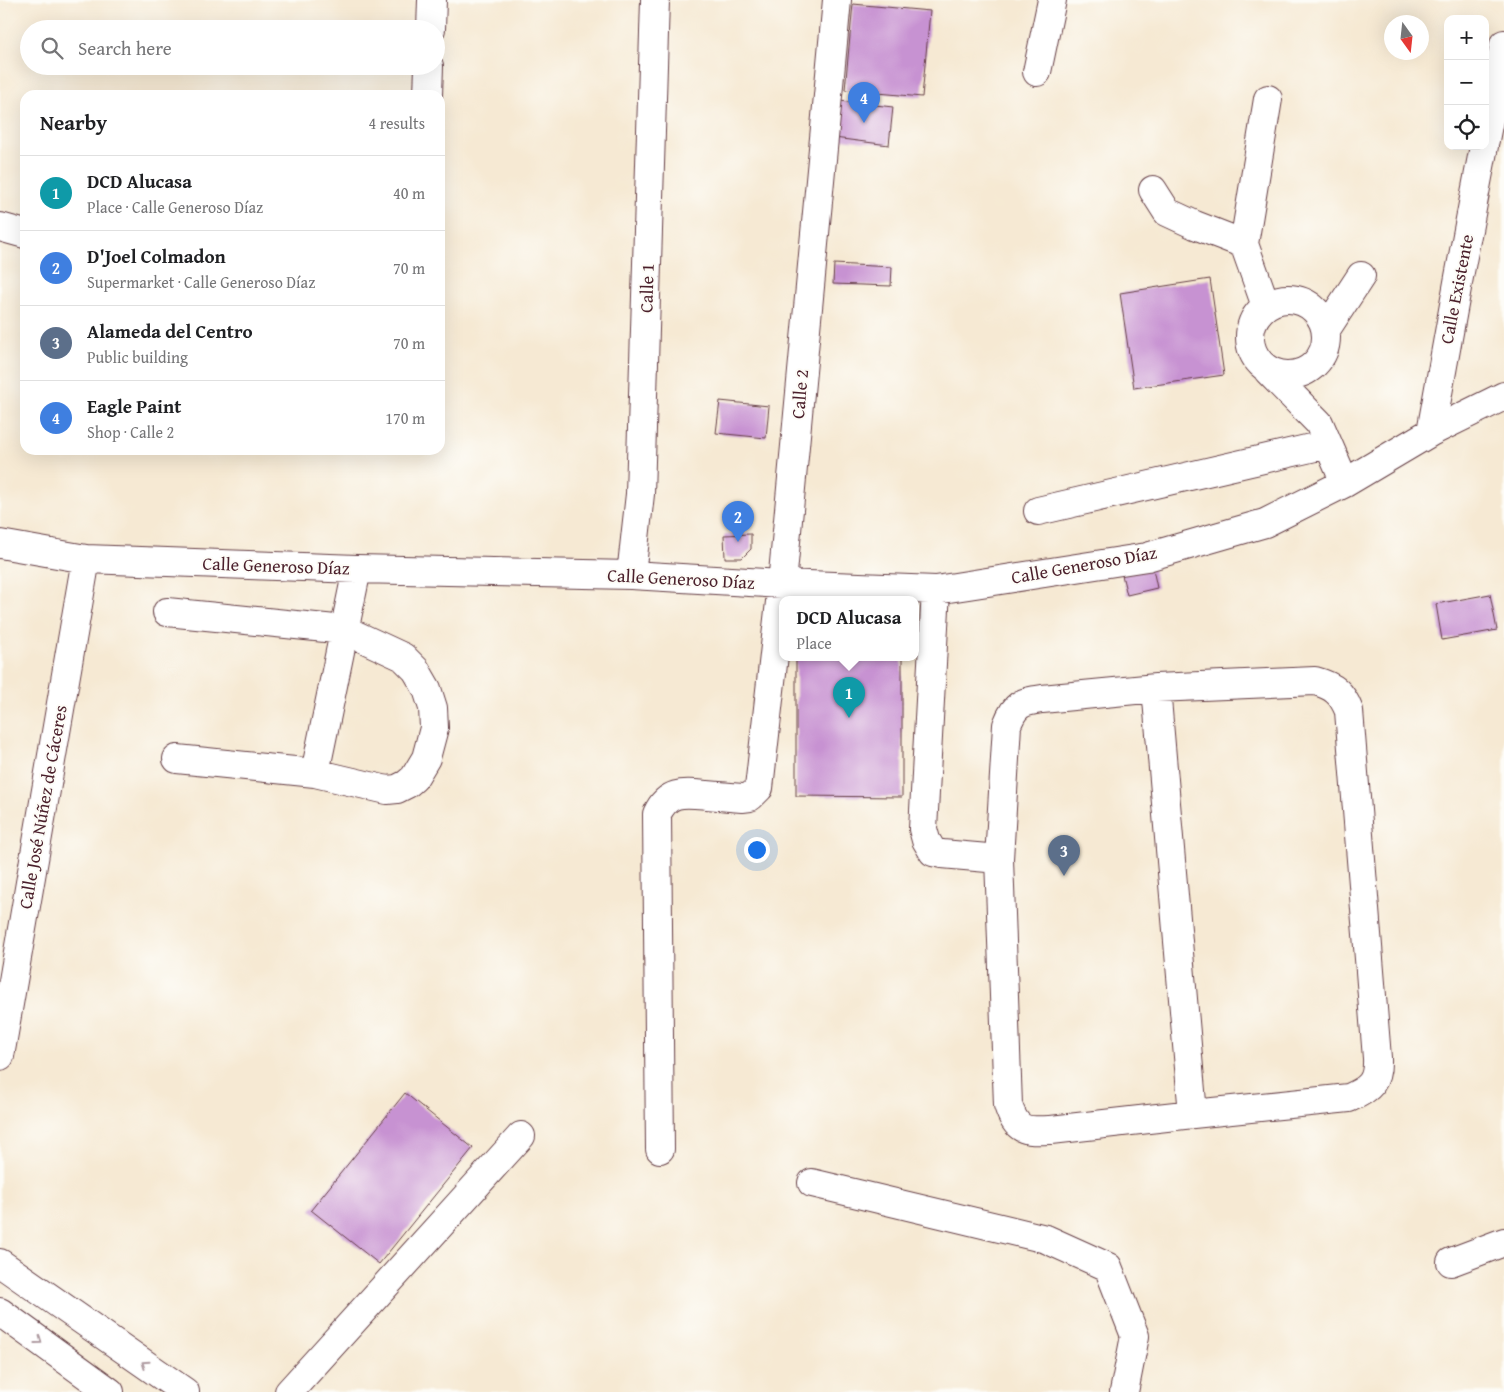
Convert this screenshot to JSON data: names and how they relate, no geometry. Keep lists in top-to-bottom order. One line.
{"streets":{"main road":["Calle 1","Calle Existente","Calle 2","Calle Generoso Díaz","Calle José Núñez de Cáceres"]},"crossings":[["Calle 1","Calle Generoso Díaz"],["Calle Existente","Calle Generoso Díaz"],["Calle 2","Calle Generoso Díaz"],["Calle Generoso Díaz","Calle José Núñez de Cáceres"]],"north":"bottom","page":{"map_buttons":["+","−"],"search":"Search here","pins":["4","2","1","3"],"heading":["Nearby","4 results"],"list":[{"mark":"1","name":"DCD Alucasa","note":"Place · Calle Generoso Díaz","value":"40 m"},{"mark":"2","name":"D'Joel Colmadon","note":"Supermarket · Calle Generoso Díaz","value":"70 m"},{"mark":"3","name":"Alameda del Centro","note":"Public building","value":"70 m"},{"mark":"4","name":"Eagle Paint","note":"Shop · Calle 2","value":"170 m"}],"popup":["DCD Alucasa","Place"]}}
